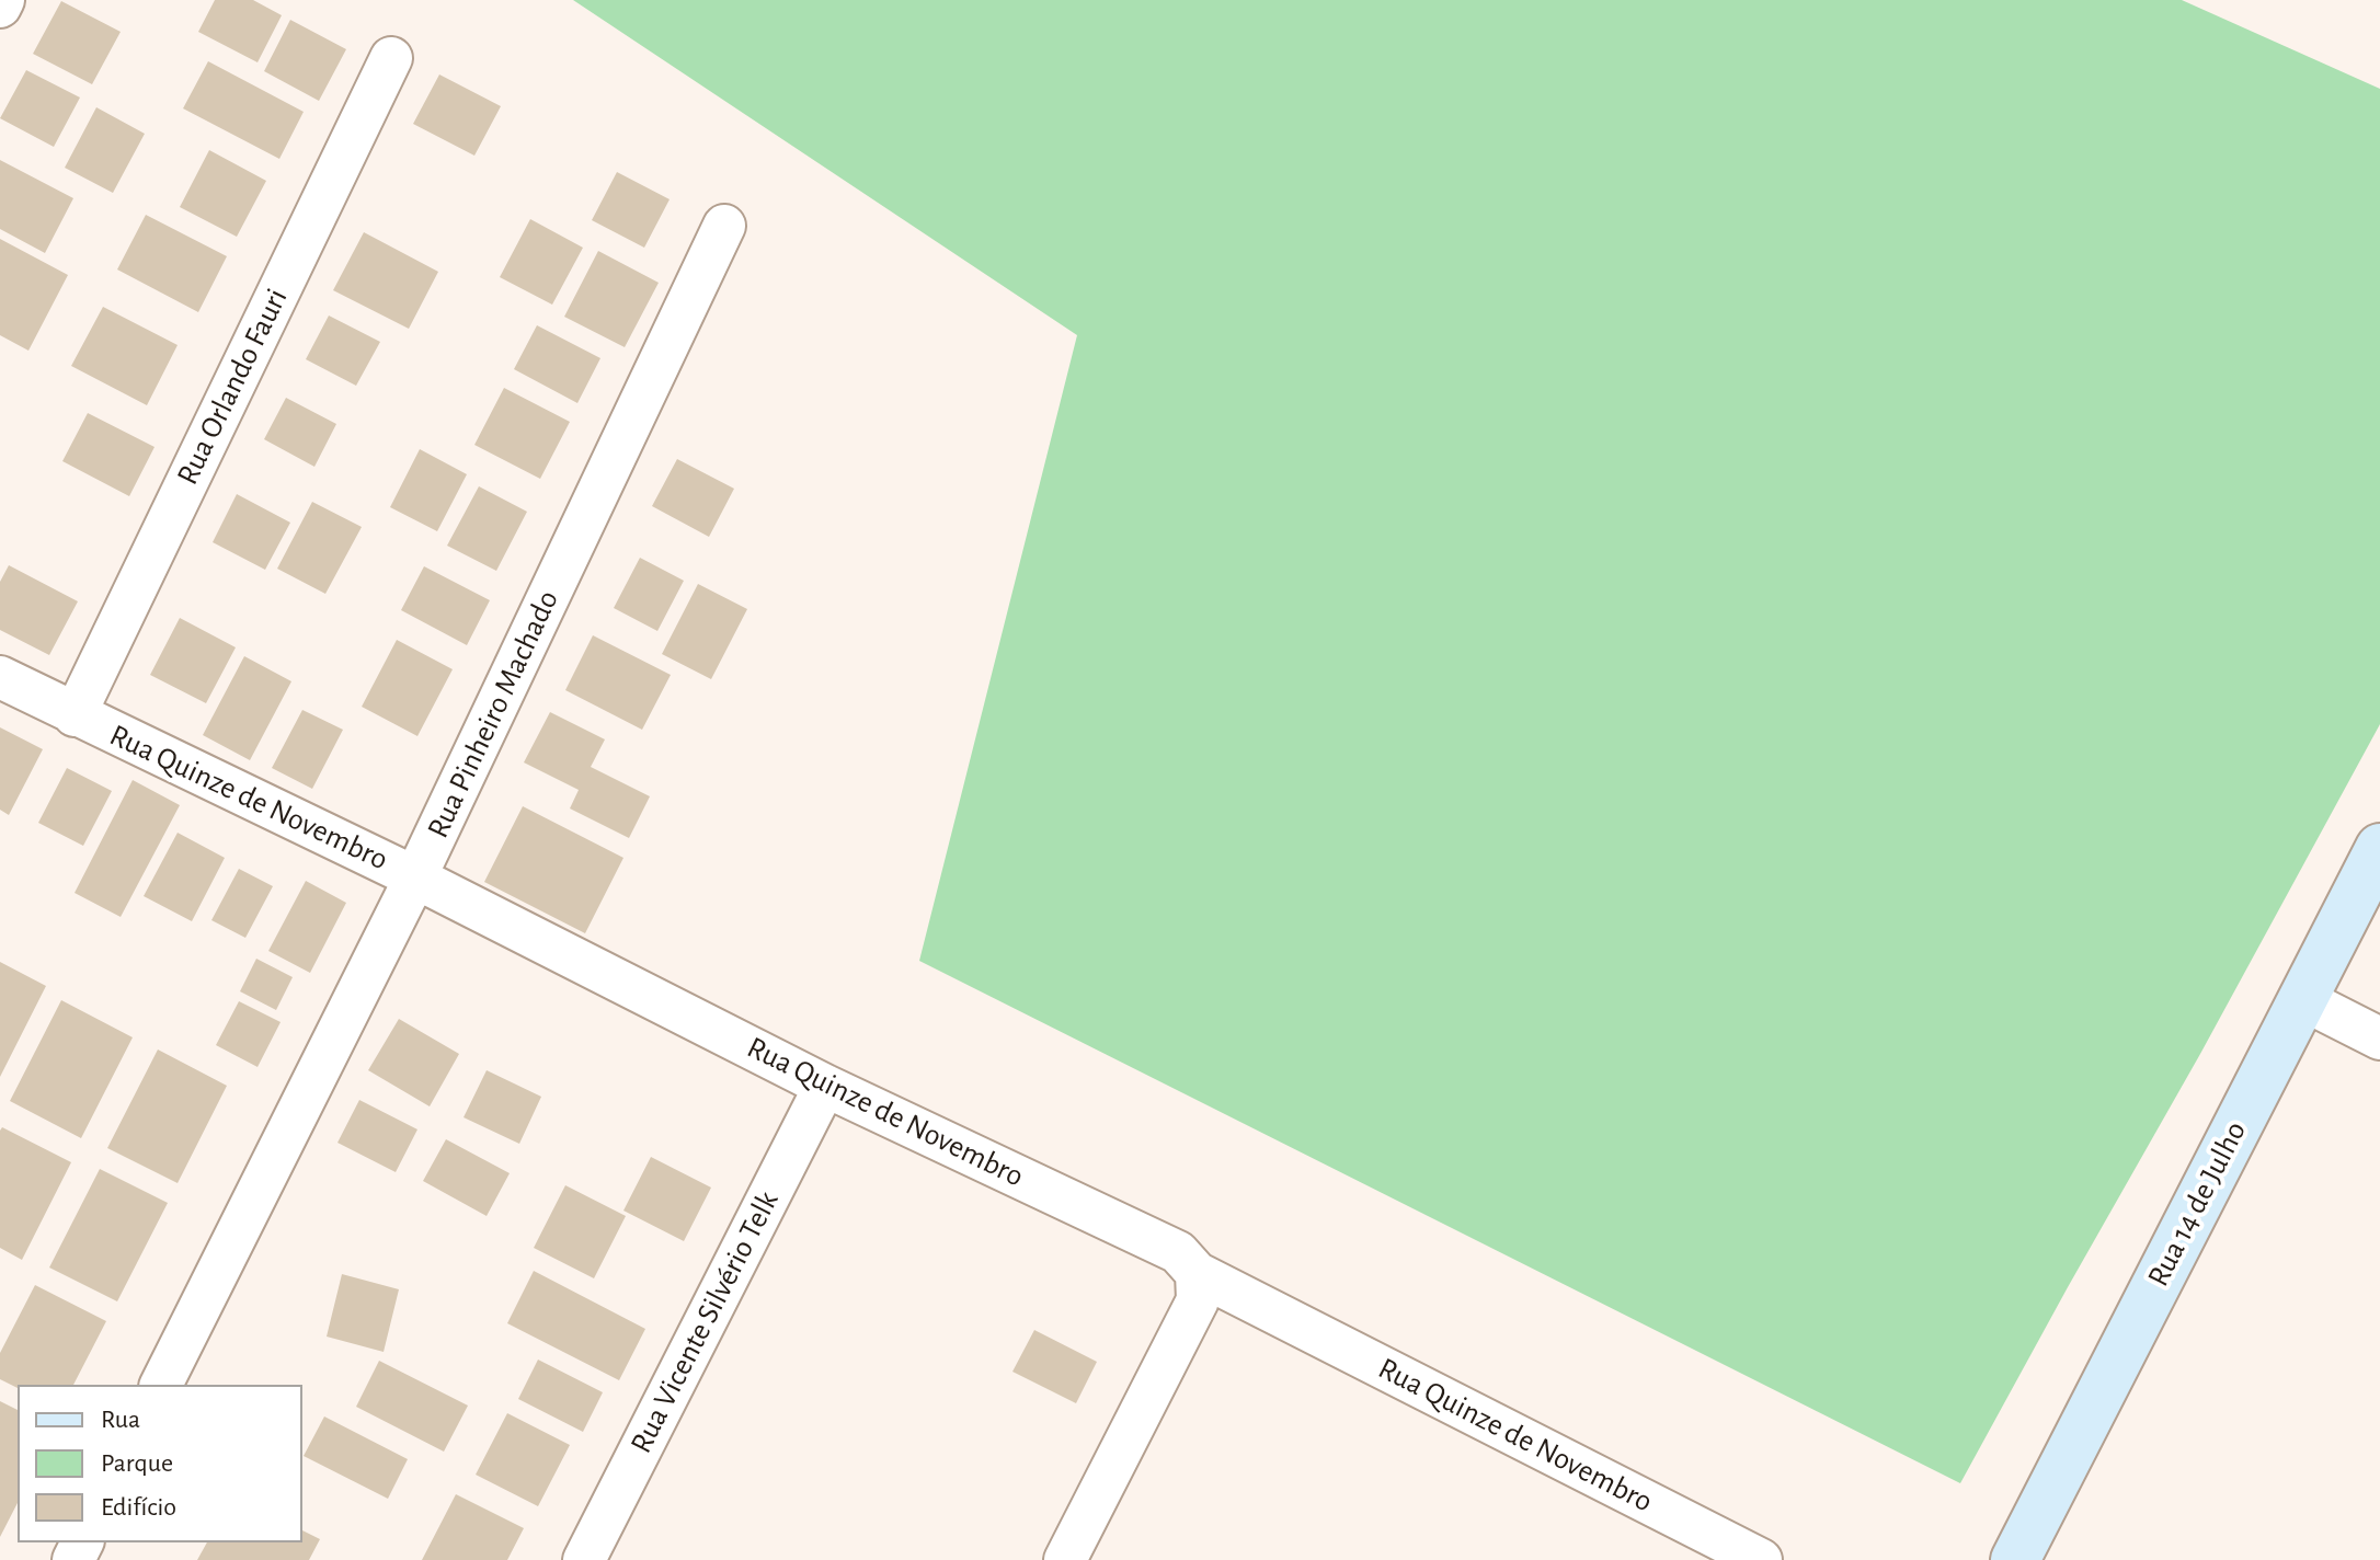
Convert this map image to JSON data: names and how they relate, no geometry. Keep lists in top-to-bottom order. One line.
{"streets":{"street":["Rua Orlando Fauri","Rua Pinheiro Machado","Rua Quinze de Novembro","Rua 14 de Julho","Rua Vicente Silvério Telk"]},"crossings":[["Rua Orlando Fauri","Rua Quinze de Novembro"],["Rua Pinheiro Machado","Rua Quinze de Novembro"],["Rua Quinze de Novembro","Rua Vicente Silvério Telk"]],"legend":["Rua","Parque","Edifício"]}
